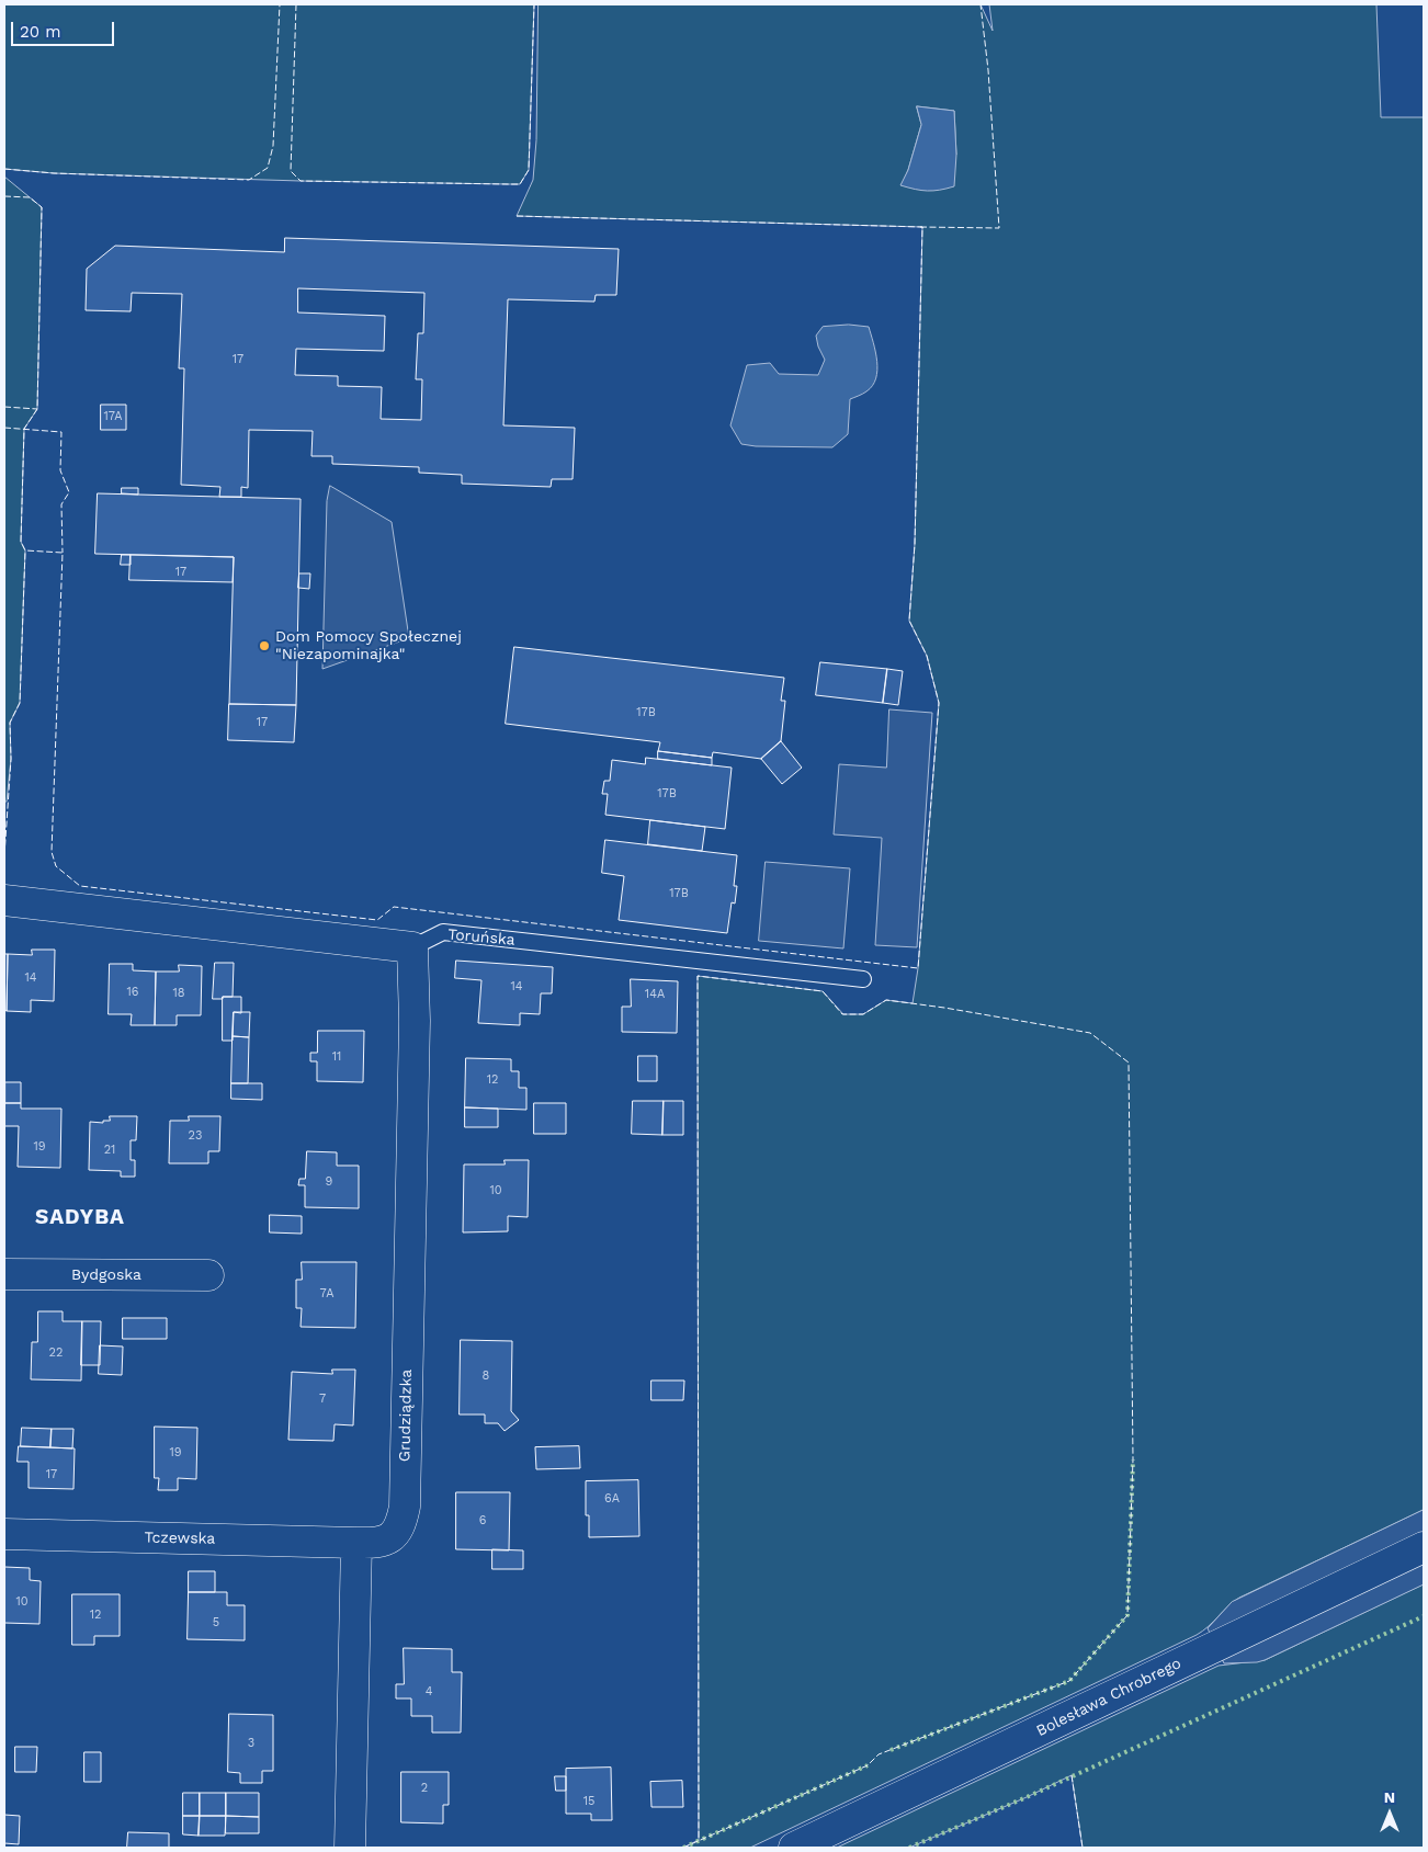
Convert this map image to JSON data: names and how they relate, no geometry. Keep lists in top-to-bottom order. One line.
{"streets":{"street":["Bydgoska","Grudziądzka","Tczewska","Bolesława Chrobrego"],"lane":["Toruńska"]},"crossings":[["Toruńska","Grudziądzka"],["Grudziądzka","Tczewska"]],"districts":["SADYBA"],"places":["Dom Pomocy Społecznej \"Niezapominajka\""],"house_numbers":["17","17A","17","17B","17","17B","17B","14","14","16","18","14A","11","12","23","19","21","9","10","7A","22","8","7","19","17","6A","6","10","12","5","4","3","2","15"],"scale_bar":"20 m","north":"top"}
